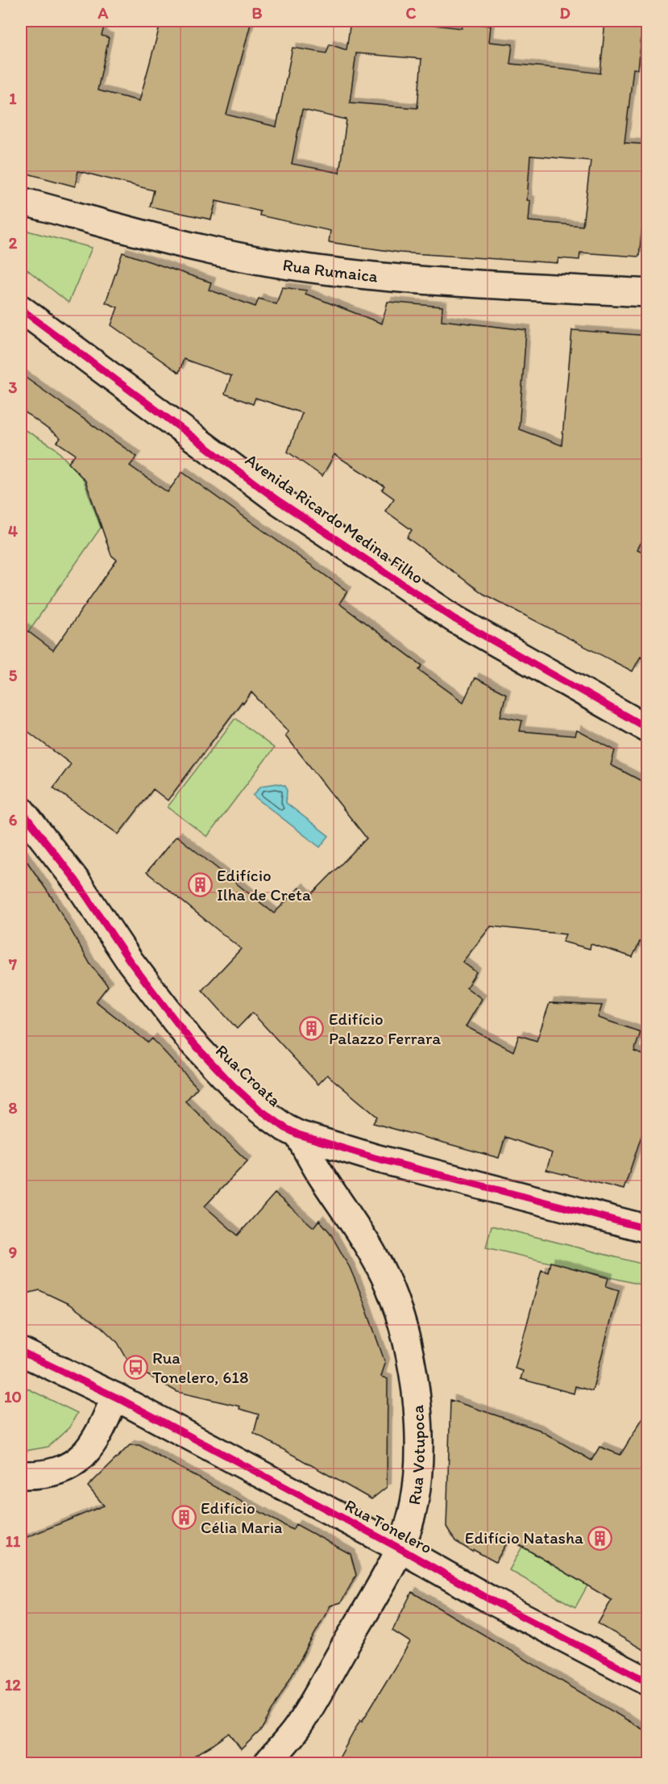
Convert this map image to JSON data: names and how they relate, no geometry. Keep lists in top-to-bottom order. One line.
{"streets":{"street":["Rua Rumaica","Avenida Ricardo Medina Filho","Rua Croata","Rua Votupoca","Rua Tonelero"]},"crossings":[["Rua Croata","Rua Votupoca"],["Rua Votupoca","Rua Tonelero"]],"places":{"building":["Edifício Ilha de Creta","Edifício Palazzo Ferrara","Edifício Célia Maria","Edifício Natasha"],"bus stop":["Rua Tonelero, 618"]},"grid":{"columns":["A","B","C","D"],"rows":["1","2","3","4","5","6","7","8","9","10","11","12"]}}
